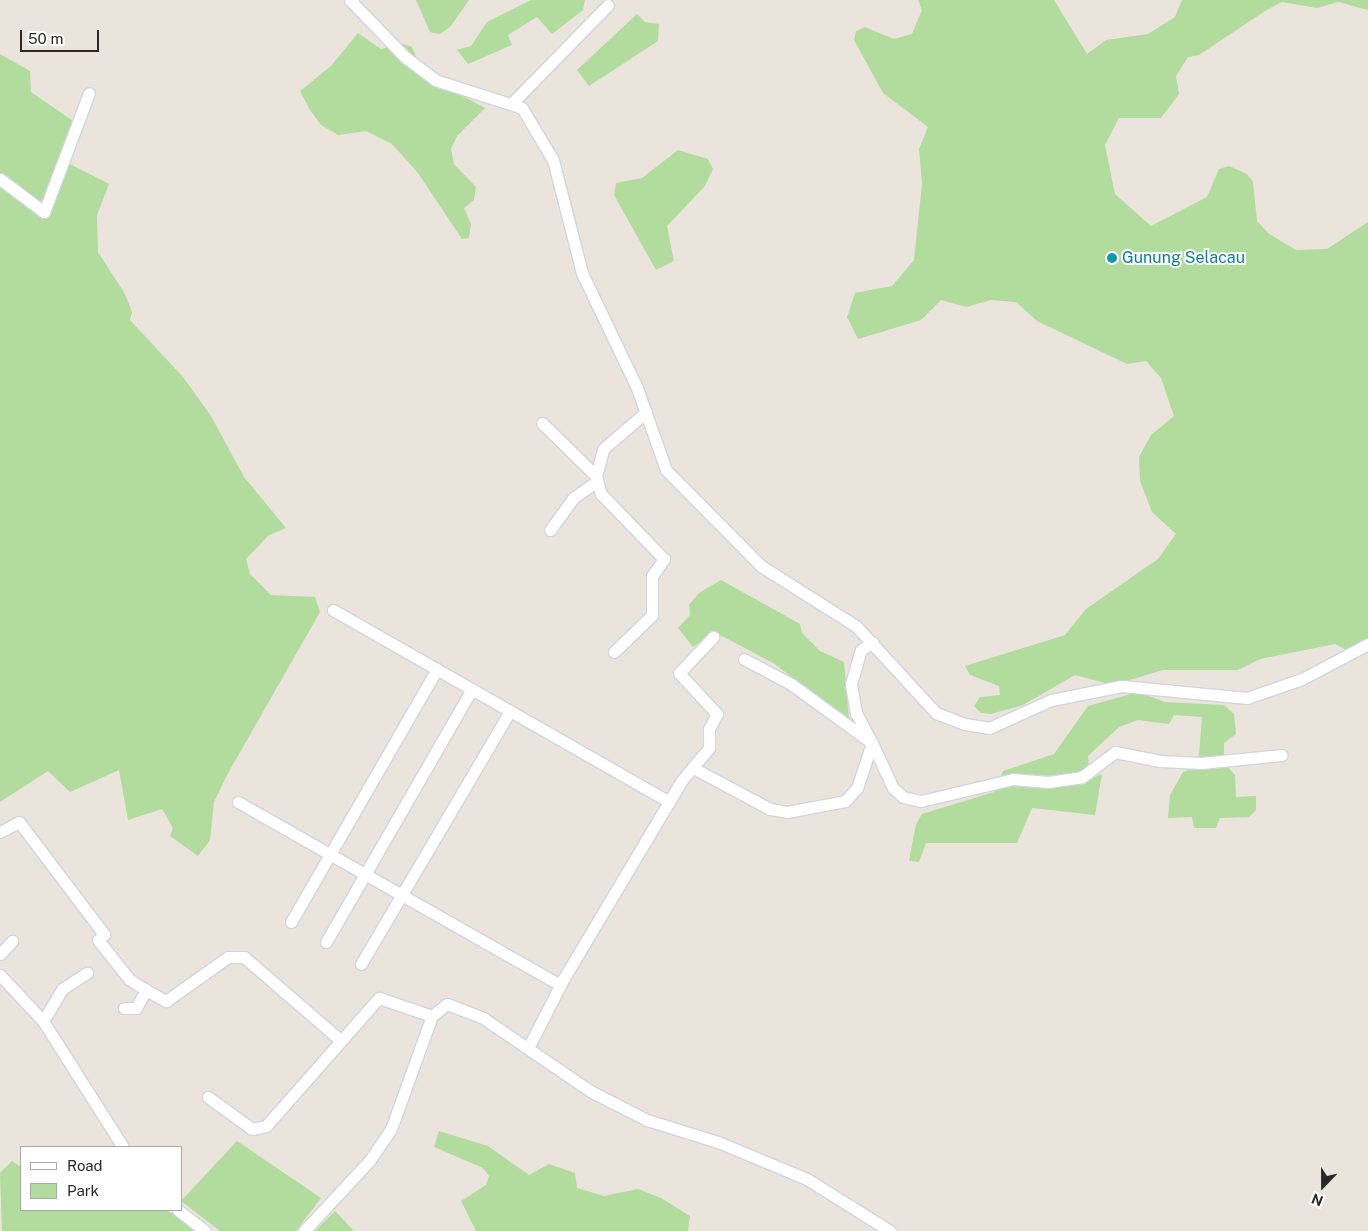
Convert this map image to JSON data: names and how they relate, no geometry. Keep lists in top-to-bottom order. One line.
{"places":["Gunung Selacau"],"legend":["Road","Park"],"scale_bar":"50 m","north":"bottom"}
